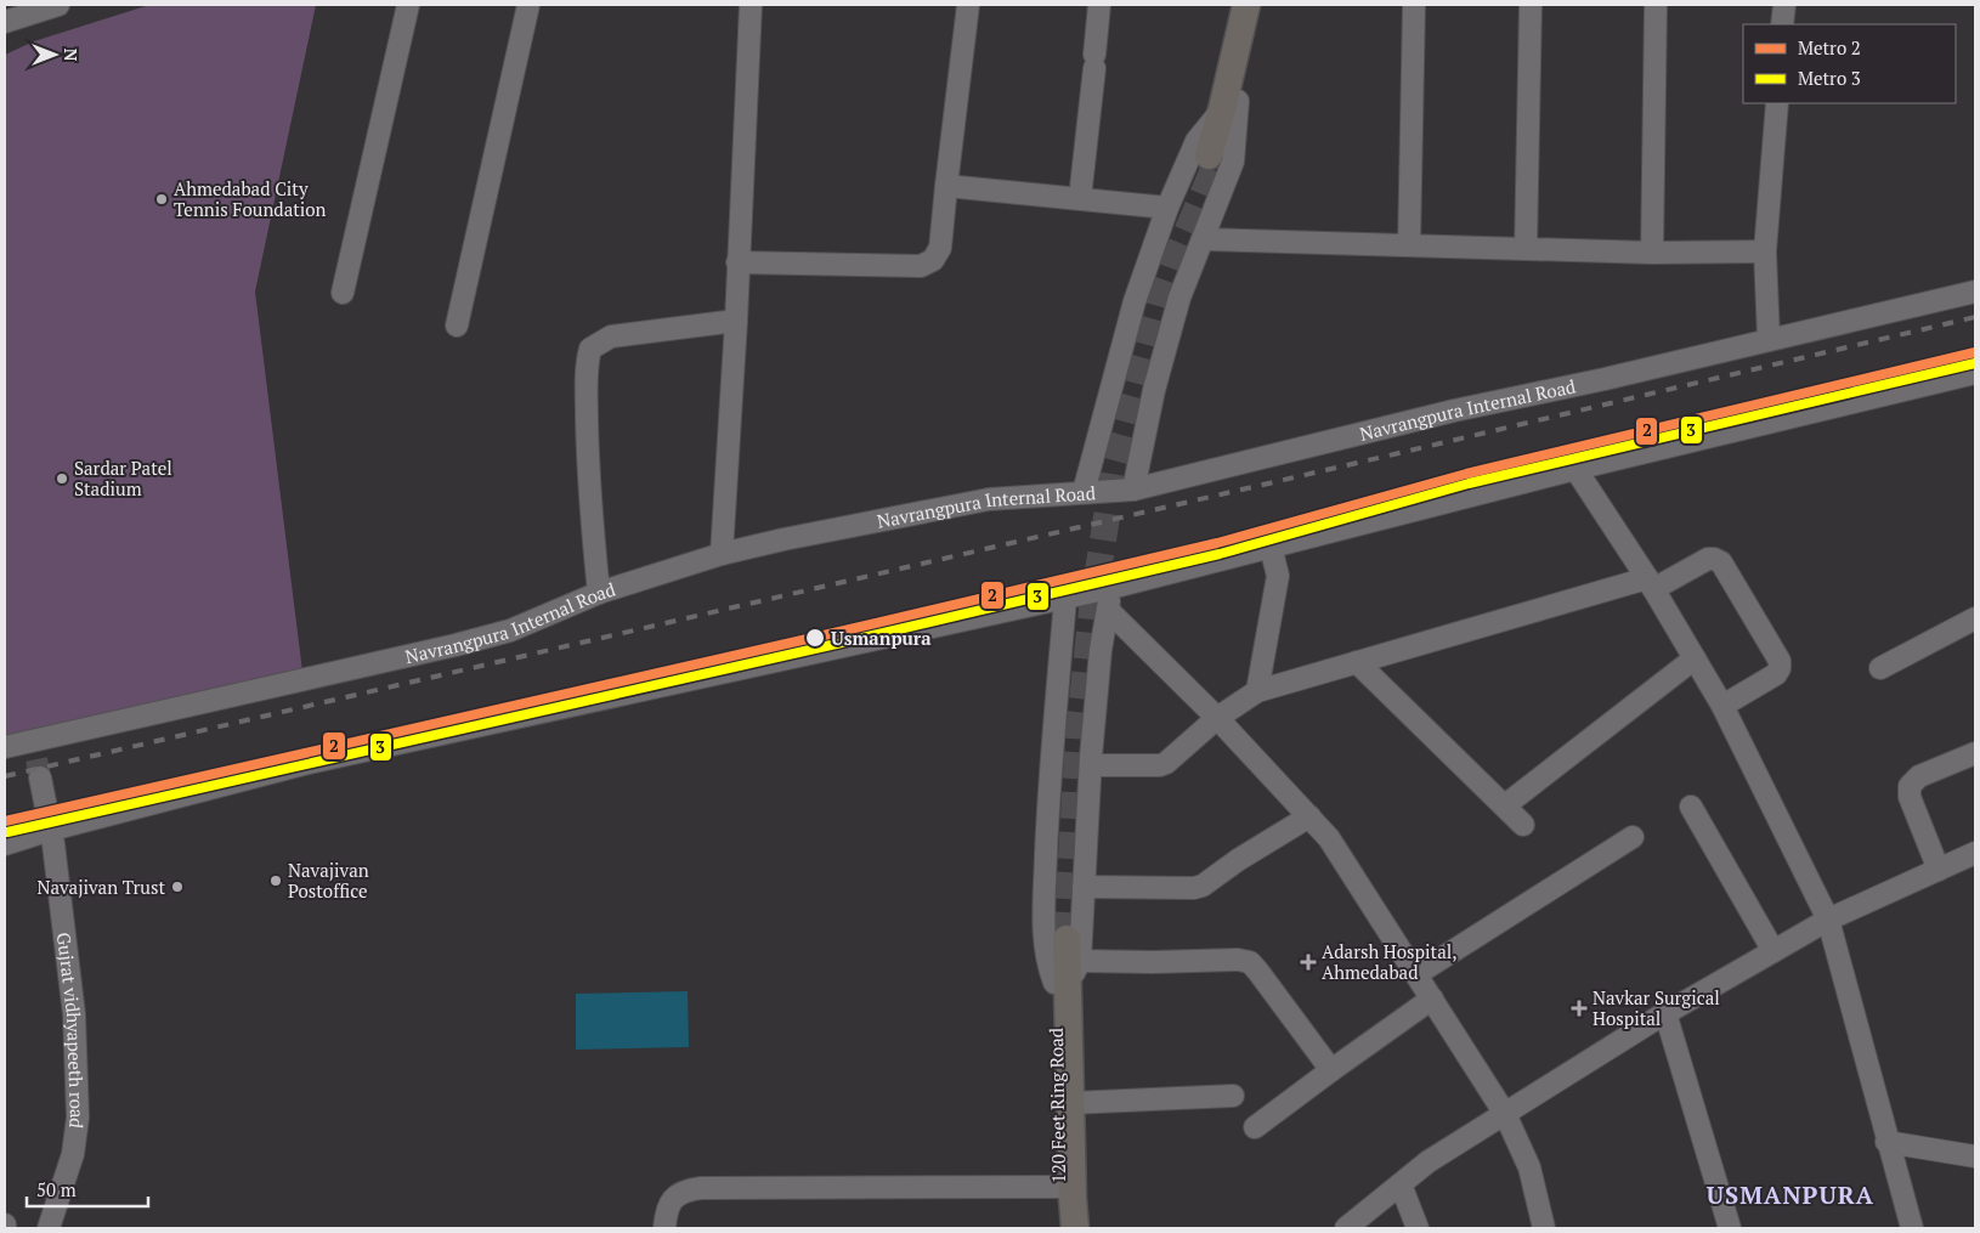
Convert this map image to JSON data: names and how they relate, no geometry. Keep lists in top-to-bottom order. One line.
{"streets":{"main road":["120 Feet Ring Road"],"street":["Navrangpura Internal Road","Gujrat vidhyapeeth road"]},"crossings":[["Navrangpura Internal Road","Gujrat vidhyapeeth road"]],"districts":["USMANPURA"],"places":{"other":["Ahmedabad City Tennis Foundation","Sardar Patel Stadium","Usmanpura","Navajivan Postoffice","Navajivan Trust"],"health":["Adarsh Hospital, Ahmedabad","Navkar Surgical Hospital"]},"lines":["metro line 2","metro line 3"],"legend":["Metro 2","Metro 3"],"scale_bar":"50 m","north":"right"}
